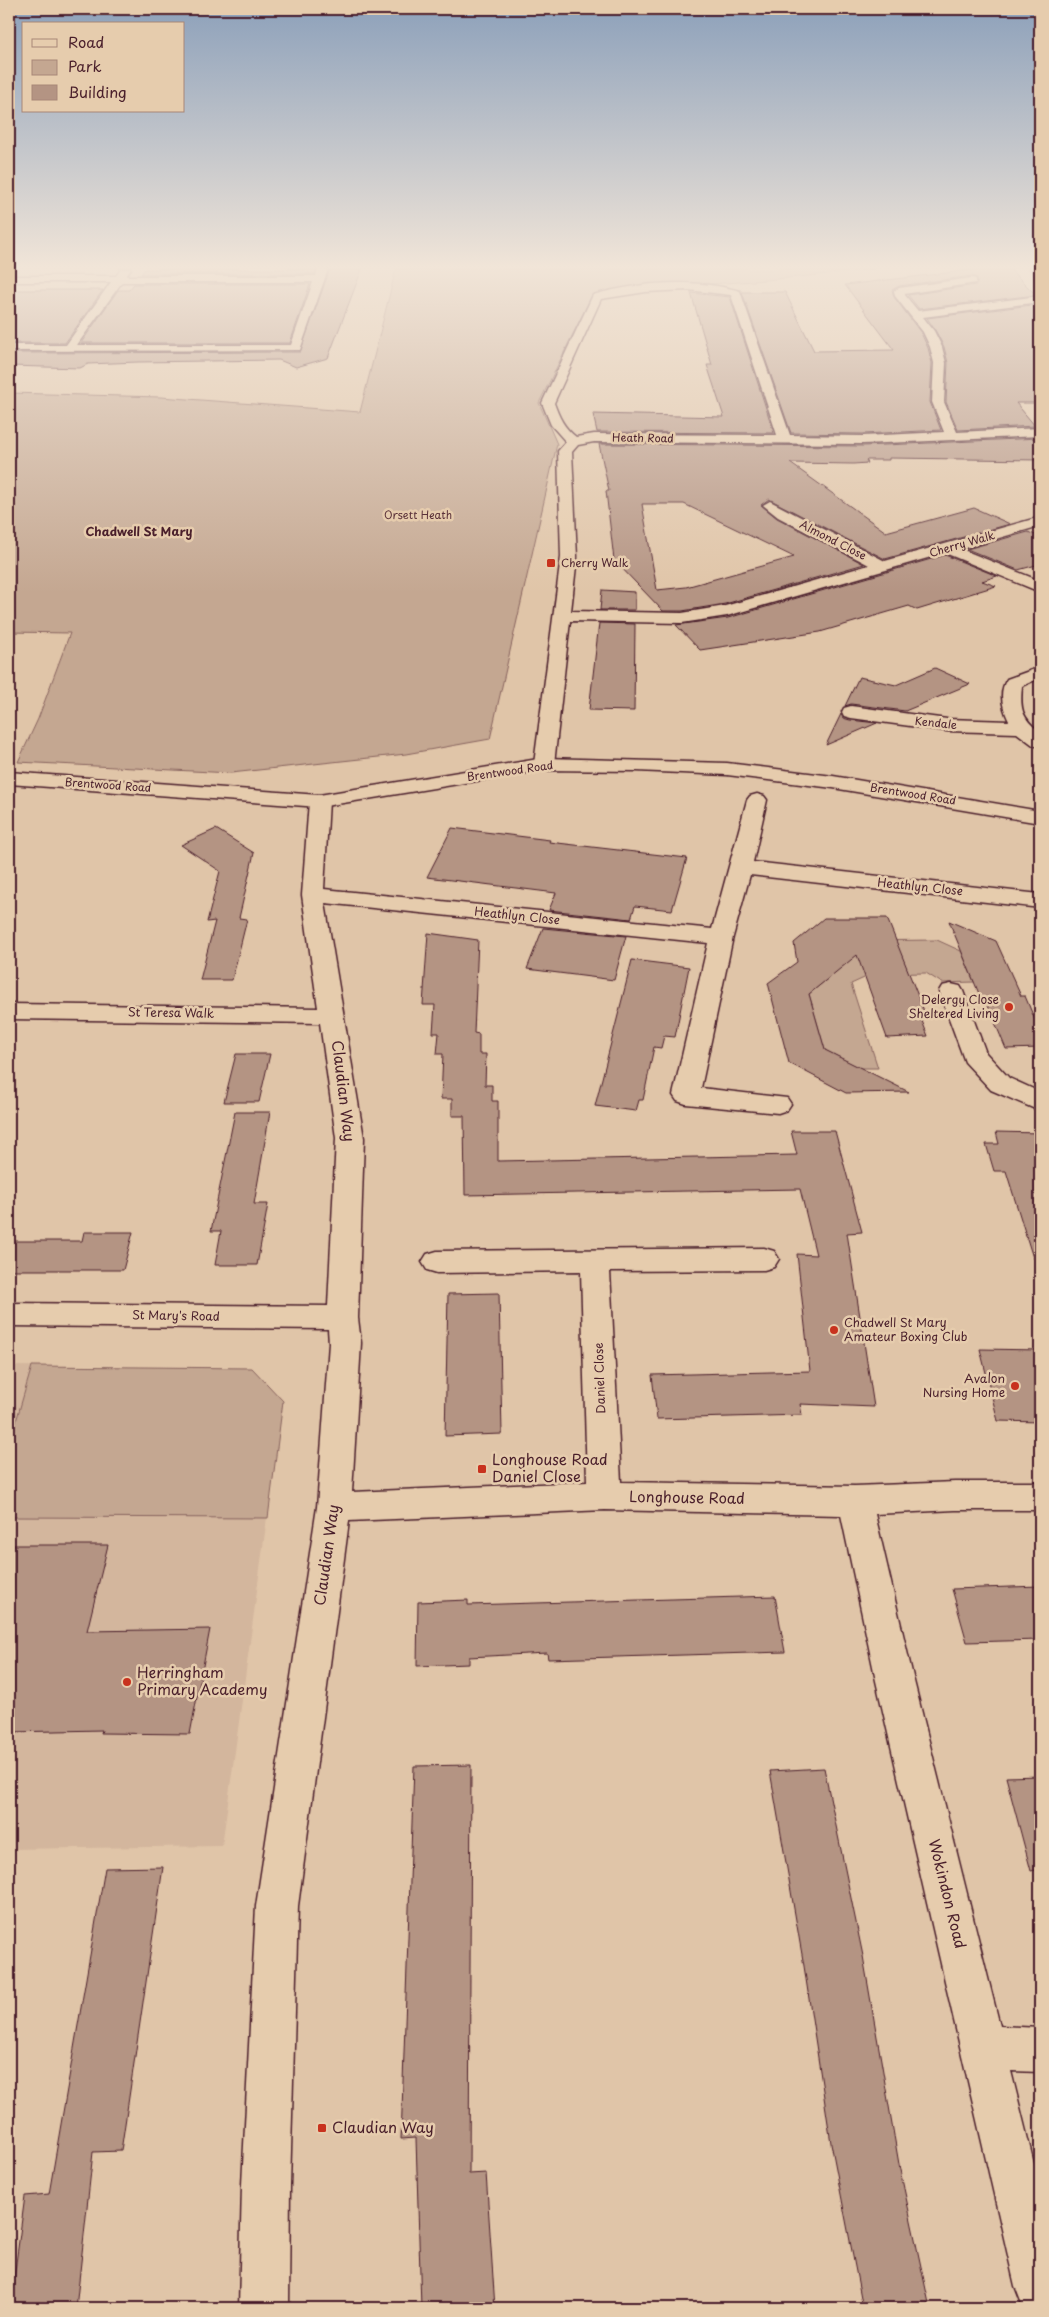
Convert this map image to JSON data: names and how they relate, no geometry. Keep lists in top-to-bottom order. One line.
{"streets":{"street":["Heath Road","Almond Close","Cherry Walk","Kendale","Brentwood Road","Heathlyn Close","St Teresa Walk","Claudian Way","St Mary's Road","Daniel Close","Longhouse Road","Wokindon Road"]},"crossings":[["Almond Close","Cherry Walk"],["Brentwood Road","Claudian Way"],["Heathlyn Close","Claudian Way"],["St Teresa Walk","Claudian Way"],["Claudian Way","St Mary's Road"],["Claudian Way","Longhouse Road"],["Daniel Close","Longhouse Road"],["Longhouse Road","Wokindon Road"]],"districts":["Chadwell St Mary"],"parks":["Orsett Heath"],"places":{"transit":["Cherry Walk","Longhouse Road Daniel Close","Claudian Way"],"other":["Delergy Close Sheltered Living","Chadwell St Mary Amateur Boxing Club","Avalon Nursing Home","Herringham Primary Academy"]},"legend":["Road","Park","Building"]}
